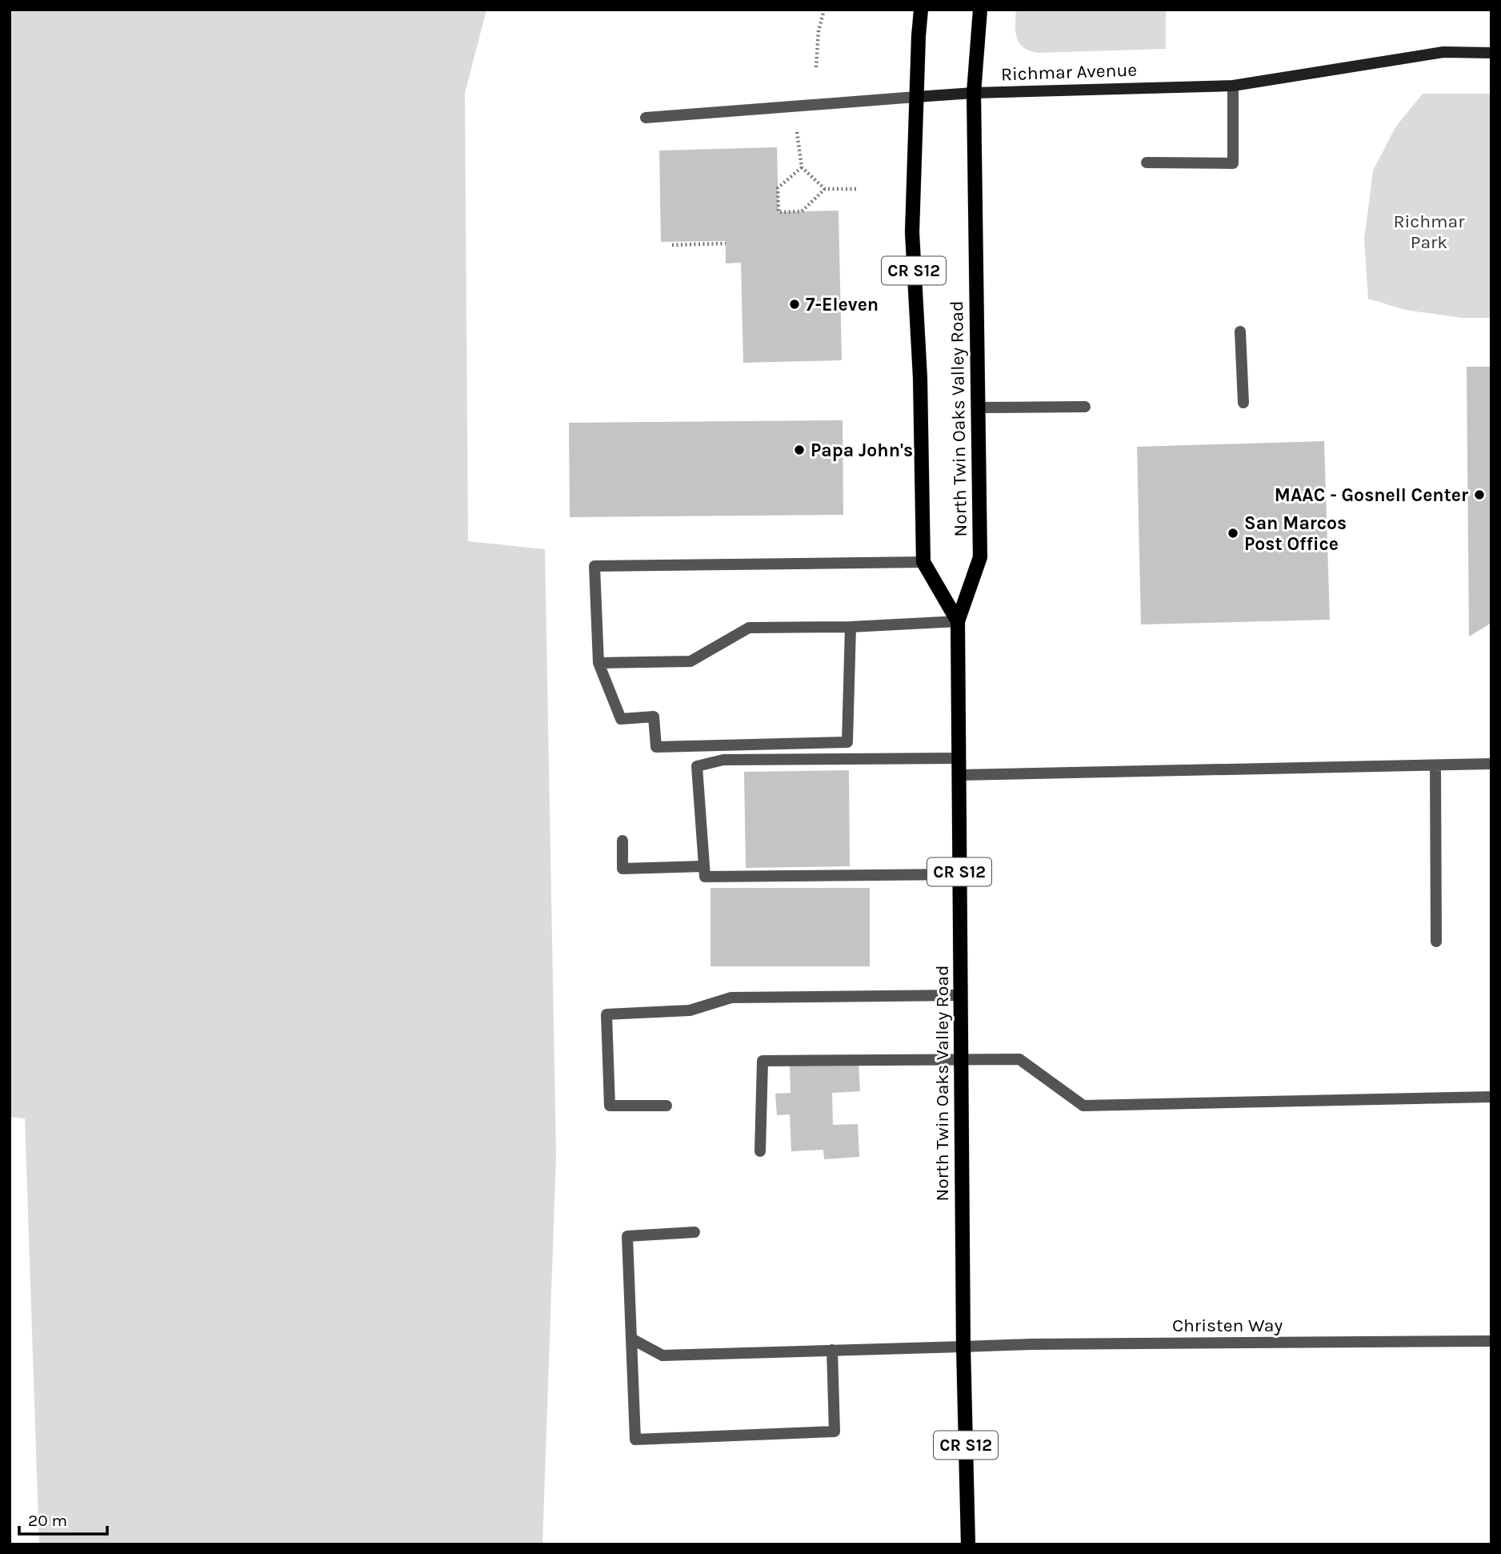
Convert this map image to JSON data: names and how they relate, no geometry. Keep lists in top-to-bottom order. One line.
{"streets":{"main road":["Richmar Avenue","CR S12","North Twin Oaks Valley Road"],"street":["Christen Way"]},"crossings":[["Richmar Avenue","North Twin Oaks Valley Road"],["North Twin Oaks Valley Road","Christen Way"]],"parks":["Richmar Park"],"places":["7-Eleven","Papa John's","MAAC - Gosnell Center","San Marcos Post Office"],"scale_bar":"20 m"}
